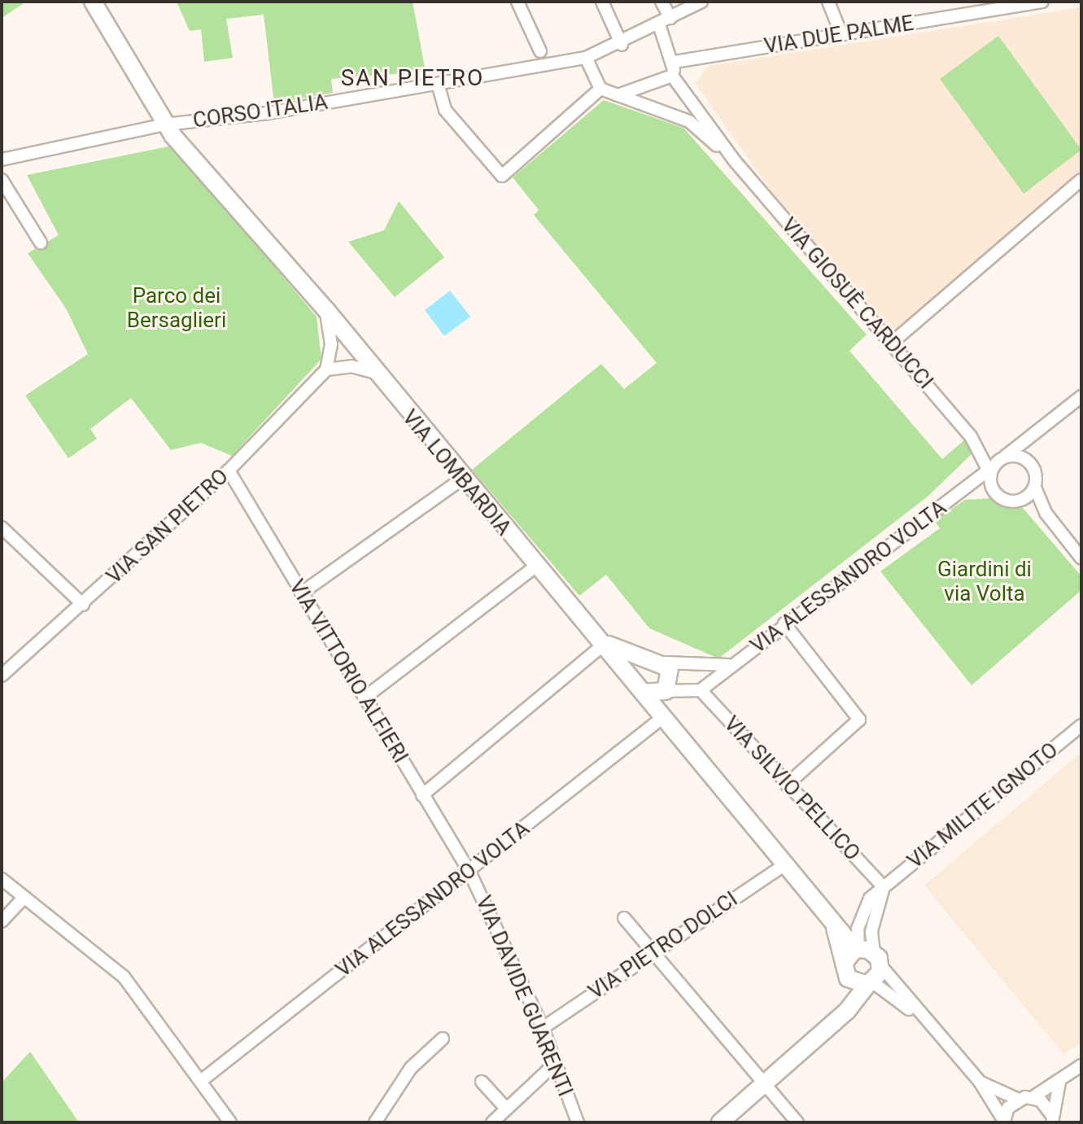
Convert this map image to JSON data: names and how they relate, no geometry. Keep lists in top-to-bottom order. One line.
{"streets":{"street":["VIA DUE PALME","CORSO ITALIA","VIA GIOSUÈ CARDUCCI","VIA LOMBARDIA","VIA SAN PIETRO","VIA ALESSANDRO VOLTA","VIA VITTORIO ALFIERI","VIA SILVIO PELLICO","VIA MILITE IGNOTO","VIA PIETRO DOLCI","VIA DAVIDE GUARENTI"]},"crossings":[["CORSO ITALIA","VIA LOMBARDIA"],["VIA GIOSUÈ CARDUCCI","VIA ALESSANDRO VOLTA"],["VIA LOMBARDIA","VIA ALESSANDRO VOLTA"],["VIA LOMBARDIA","VIA PIETRO DOLCI"],["VIA SAN PIETRO","VIA VITTORIO ALFIERI"],["VIA ALESSANDRO VOLTA","VIA VITTORIO ALFIERI"],["VIA ALESSANDRO VOLTA","VIA SILVIO PELLICO"],["VIA ALESSANDRO VOLTA","VIA DAVIDE GUARENTI"],["VIA VITTORIO ALFIERI","VIA DAVIDE GUARENTI"],["VIA SILVIO PELLICO","VIA MILITE IGNOTO"],["VIA PIETRO DOLCI","VIA DAVIDE GUARENTI"]],"districts":["SAN PIETRO"],"parks":["Parco dei Bersaglieri","Giardini di via Volta"]}
